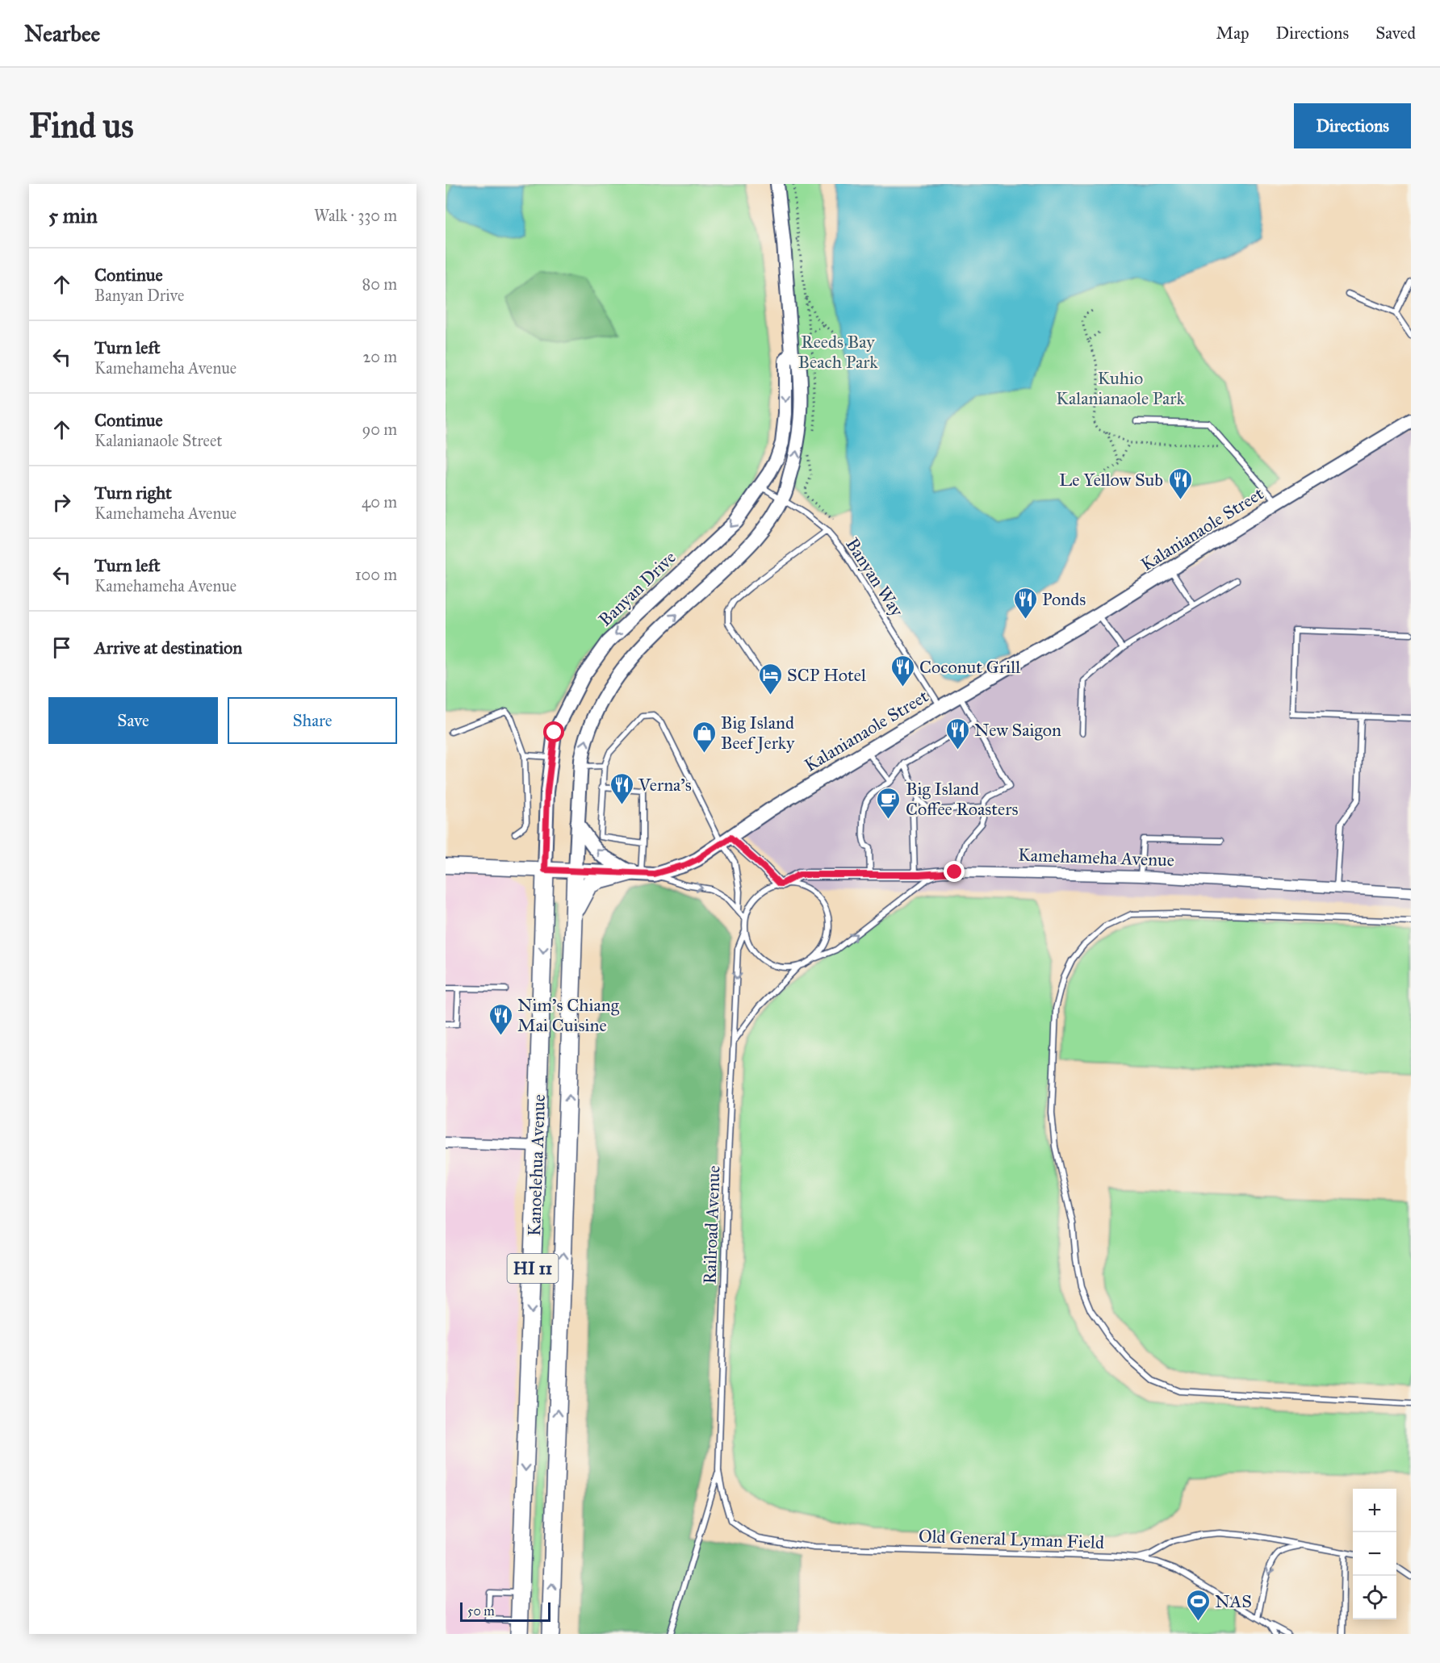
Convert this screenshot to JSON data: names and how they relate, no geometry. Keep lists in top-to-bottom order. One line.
{"streets":{"highway":["Kanoelehua Avenue","HI 11"],"street":["Kalanianaole Street","Banyan Drive","Kamehameha Avenue"],"lane":["Banyan Way","Railroad Avenue","Old General Lyman Field"]},"crossings":[["Kalanianaole Street","Banyan Way"],["Kalanianaole Street","Banyan Drive"],["Kalanianaole Street","Kanoelehua Avenue"],["Banyan Way","Banyan Drive"],["Banyan Drive","Kanoelehua Avenue"],["Kamehameha Avenue","Railroad Avenue"],["Railroad Avenue","Old General Lyman Field"]],"parks":["Reeds Bay Beach Park","Kuhio Kalanianaole Park"],"places":{"restaurant":["Le Yellow Sub","Ponds","Coconut Grill","New Saigon","Verna's","Nim's Chiang Mai Cuisine"],"hotel":["SCP Hotel"],"shop":["Big Island Beef Jerky"],"cafe":["Big Island Coffee Roasters"],"sports":["NAS"]},"scale_bar":"50 m","page":{"header":"Nearbee","nav":["Map","Directions","Saved"],"buttons":["Directions",["Save","Share"]],"title":"Find us","heading":["5 min","Walk · 330 m"],"list":[["Continue","Banyan Drive","80 m"],["Turn left","Kamehameha Avenue","20 m"],["Continue","Kalanianaole Street","90 m"],["Turn right","Kamehameha Avenue","40 m"],["Turn left","Kamehameha Avenue","100 m"],"Arrive at destination"],"map_buttons":["+","−"],"scale":"50 m"}}
